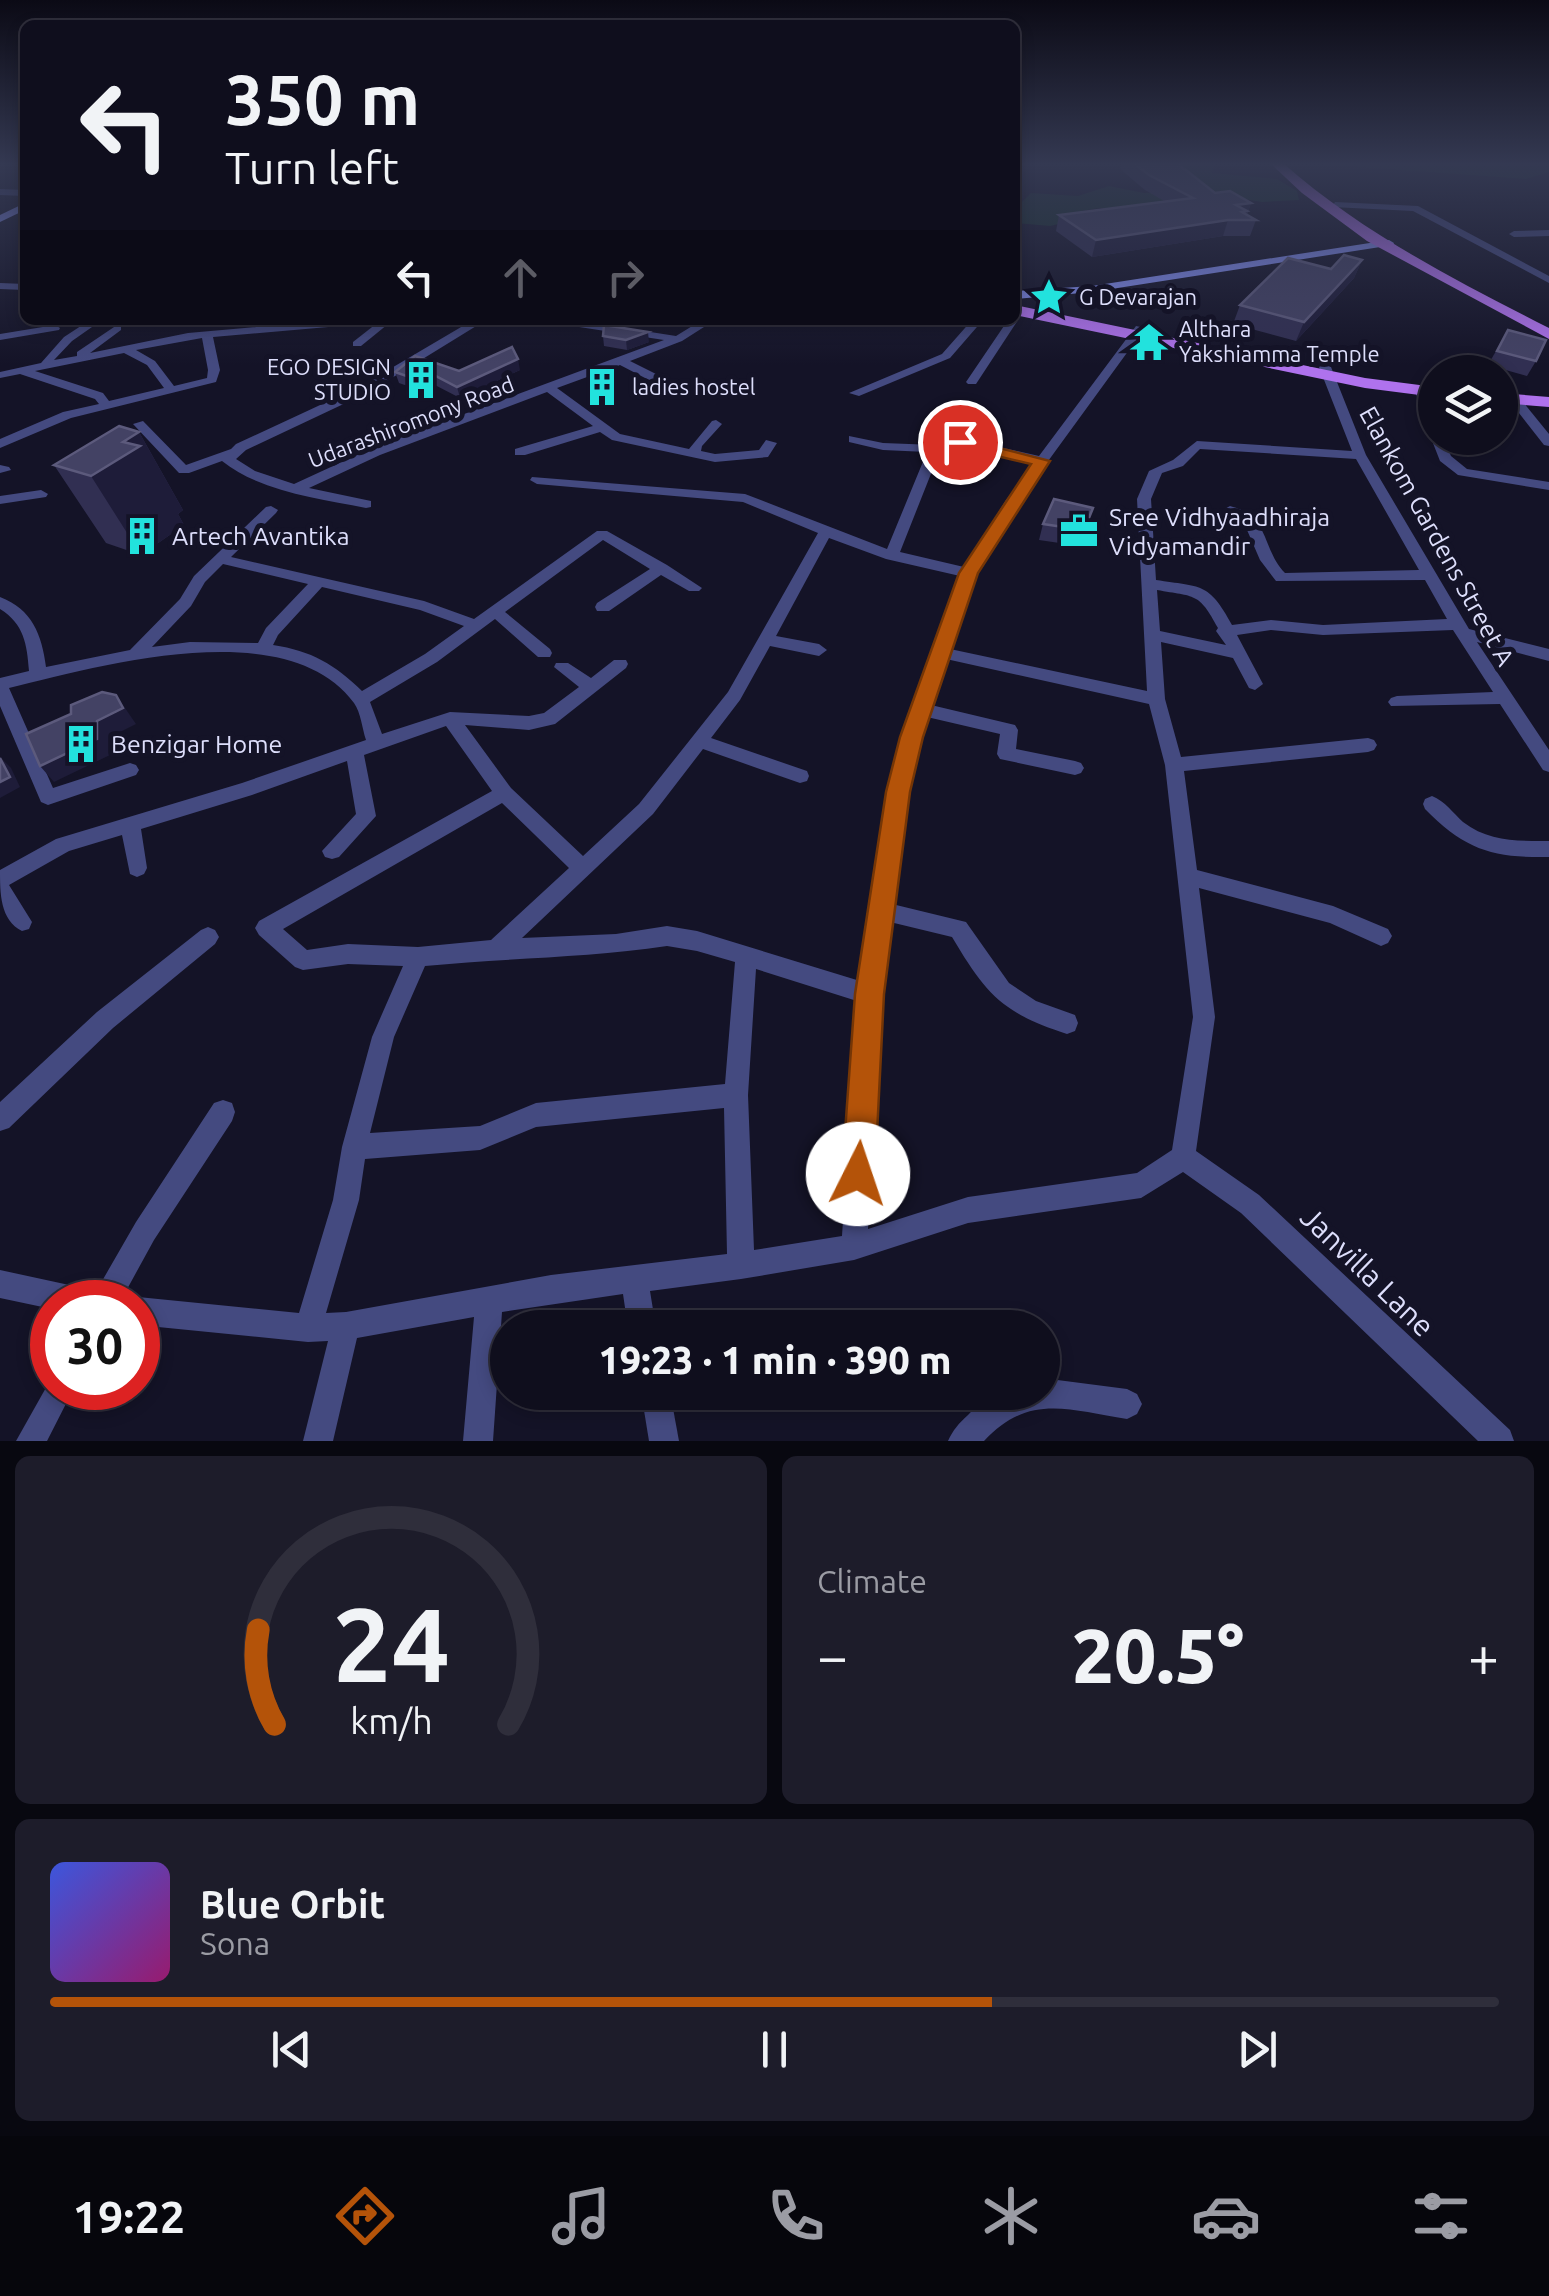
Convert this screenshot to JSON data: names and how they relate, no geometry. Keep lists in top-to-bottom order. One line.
{"streets":{"street":["Udarashiromony Road","Elankom Gardens Street A","Janvilla Lane"]},"places":{"place":["G Devarajan"],"temple":["Althara Yakshiamma Temple"],"building":["EGO DESIGN STUDIO","ladies hostel","Artech Avantika","Benzigar Home"],"office":["Sree Vidhyaadhiraja Vidyamandir"]},"page":{"turn":["350 m","Turn left"],"limit":"30","trip":"19:23 · 1 min · 390 m","tile":"Climate","heat":["−","20.5°","+"],"song":["Blue Orbit","Sona"],"tabs":"19:22","gauge":["24","km/h"]}}
